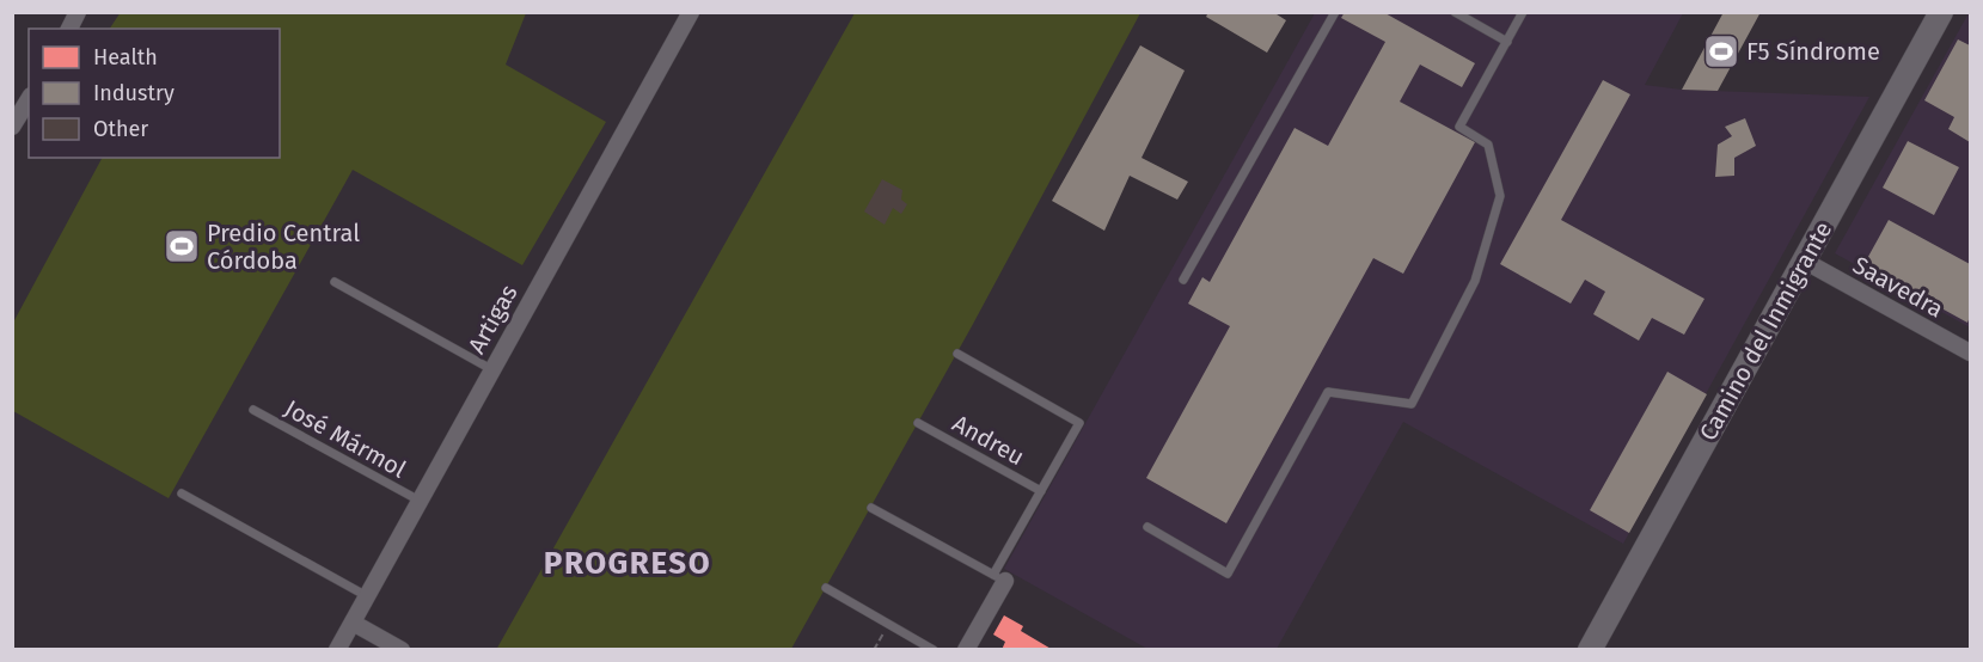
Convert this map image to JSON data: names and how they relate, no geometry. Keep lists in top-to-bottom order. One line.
{"streets":{"main road":["Camino del Inmigrante"],"street":["Saavedra","Artigas"],"lane":["José Mármol","Andreu"]},"crossings":[["Saavedra","Camino del Inmigrante"],["Artigas","José Mármol"]],"districts":["PROGRESO"],"places":{"sports":["F5 Síndrome","Predio Central Córdoba"]},"legend":["Health","Industry","Other"]}
